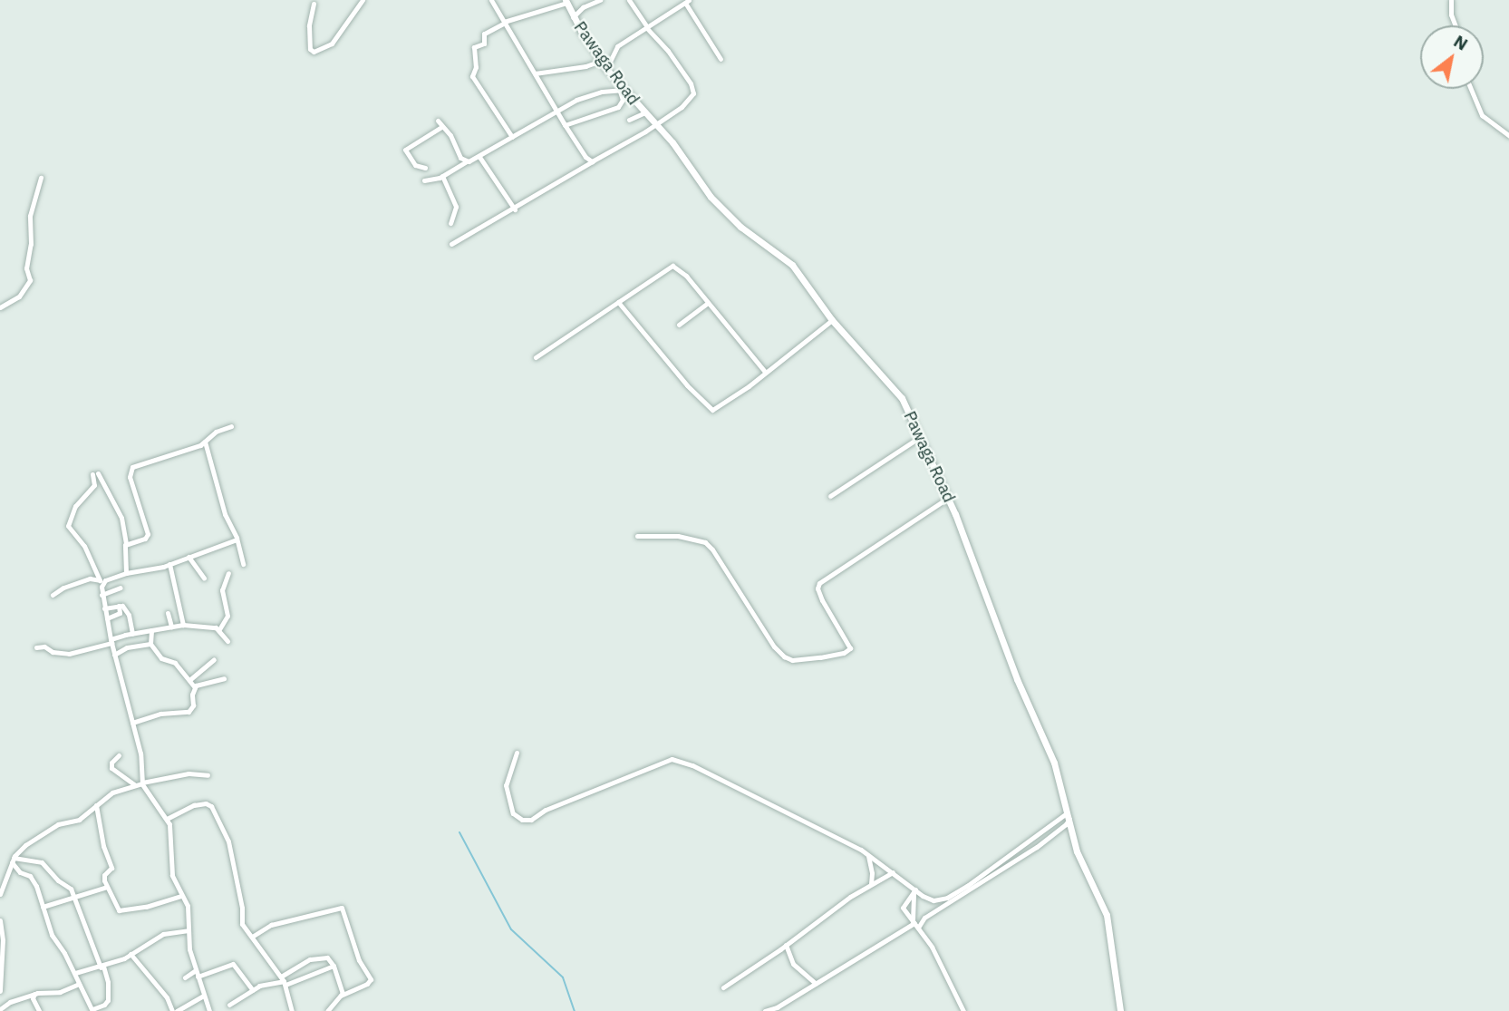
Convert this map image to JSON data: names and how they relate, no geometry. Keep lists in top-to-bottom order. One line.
{"streets":{"main road":["Pawaga Road"]},"north":"top right"}
